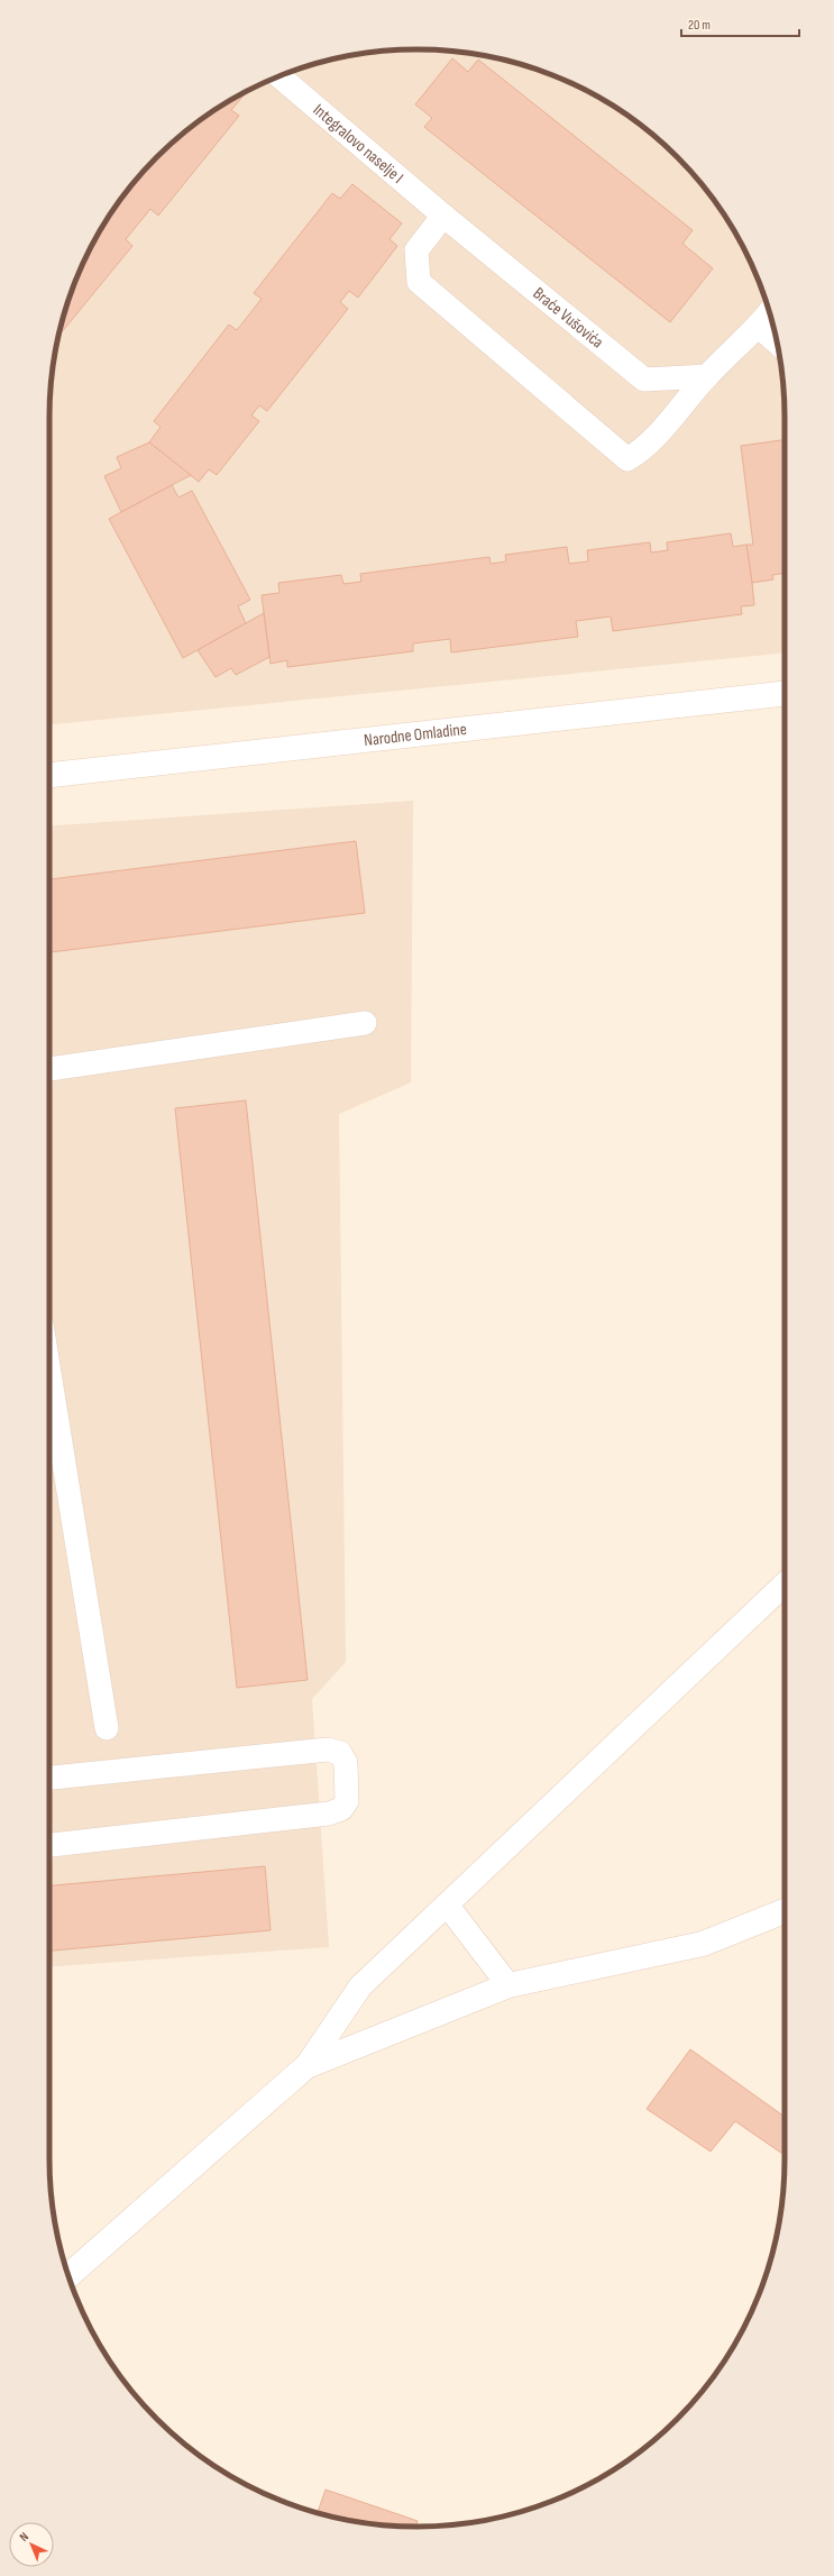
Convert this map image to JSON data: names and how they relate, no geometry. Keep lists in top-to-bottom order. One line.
{"streets":{"street":["Narodne Omladine"],"lane":["Integralovo naselje I","Braće Vušovića"]},"crossings":[["Integralovo naselje I","Braće Vušovića"]],"scale_bar":"20 m","north":"top left"}
